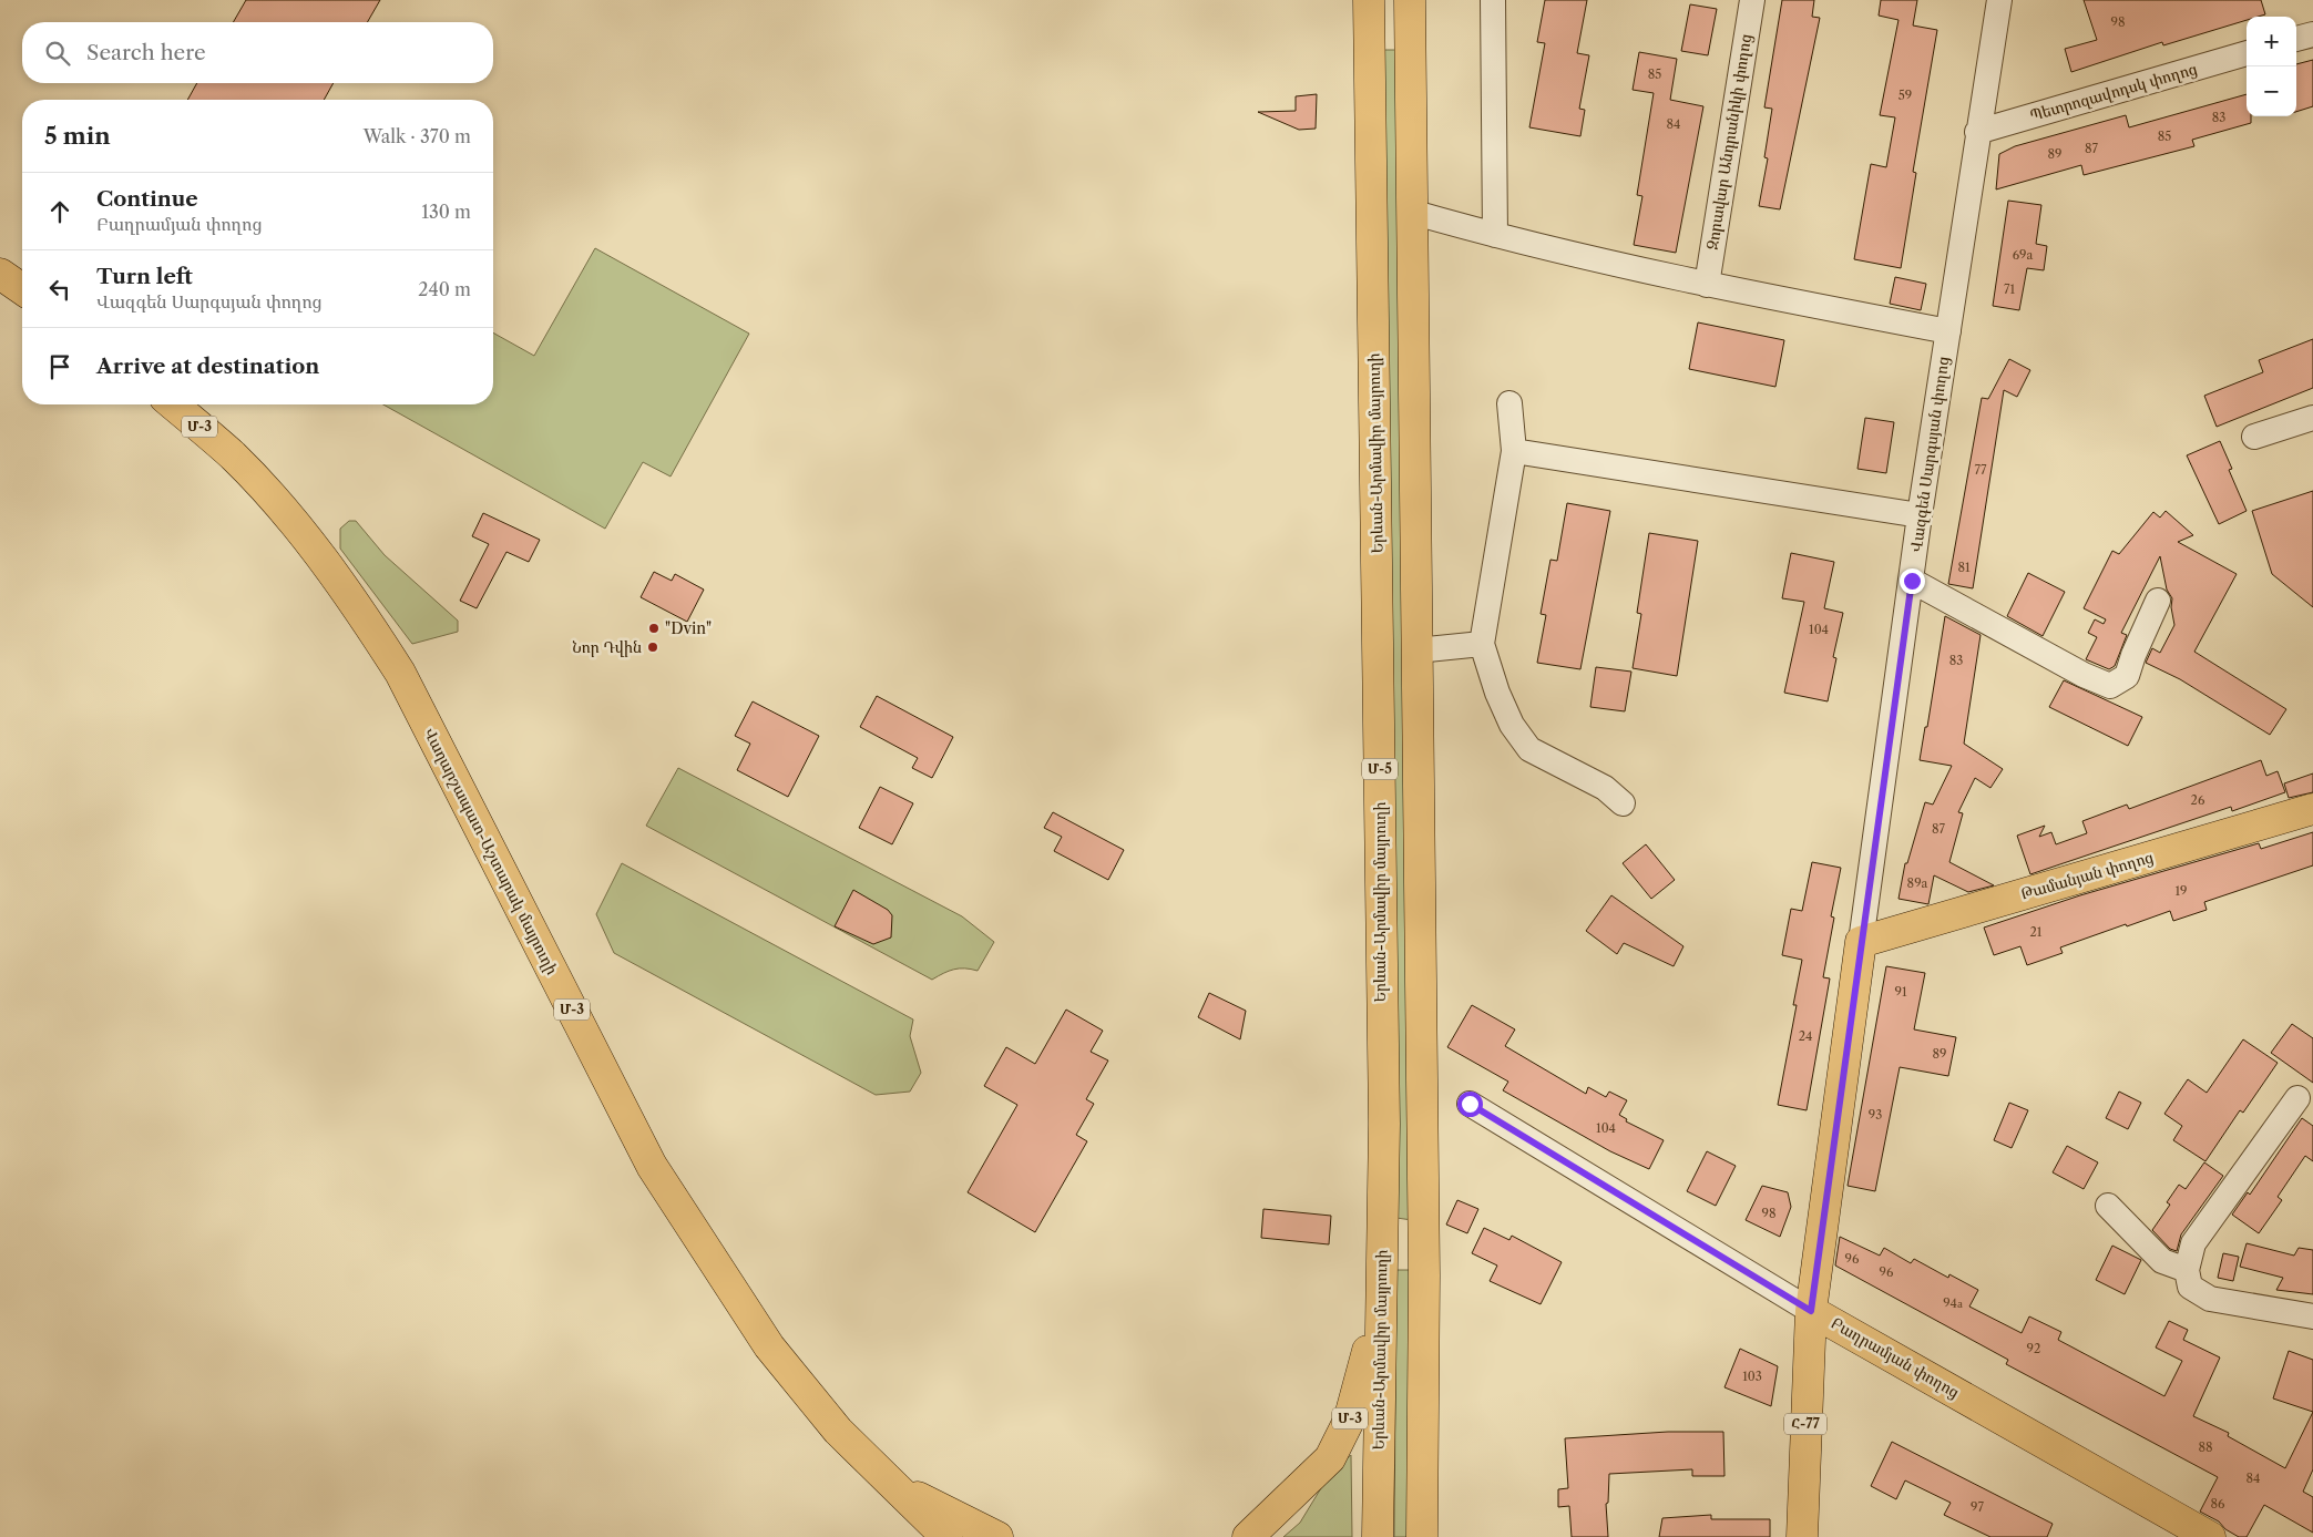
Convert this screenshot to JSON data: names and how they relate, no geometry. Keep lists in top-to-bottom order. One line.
{"streets":{"main road":["Մ-3","Երևան-Արմավիր մայրուղի","Վազգեն Սարգսյան փողոց","Մ-5","Վաղարշապատ-Աշտարակ մայրուղի","Թամանյան փողոց","Բաղրամյան փողոց","Հ-77"],"street":["Պետրոզավոդսկ փողոց","Զորավար Անդրանիկի փողոց"]},"crossings":[["Պետրոզավոդսկ փողոց","Վազգեն Սարգսյան փողոց"],["Մ-3","Երևան-Արմավիր մայրուղի"],["Մ-3","Վաղարշապատ-Աշտարակ մայրուղի"],["Վազգեն Սարգսյան փողոց","Թամանյան փողոց"],["Վազգեն Սարգսյան փողոց","Բաղրամյան փողոց"]],"places":["\"Dvin\"","Նոր Դվին"],"house_numbers":["98","85","59","83","84","85","87","89","69a","71","77","81","104","83","26","87","89a","19","21","91","24","89","93","104","98","96","96","94а","92","103","88","84","86","97"],"page":{"map_buttons":["+","−"],"search":"Search here","heading":["5 min","Walk · 370 m"],"list":[["Continue","Բաղրամյան փողոց","130 m"],["Turn left","Վազգեն Սարգսյան փողոց","240 m"],"Arrive at destination"]}}
